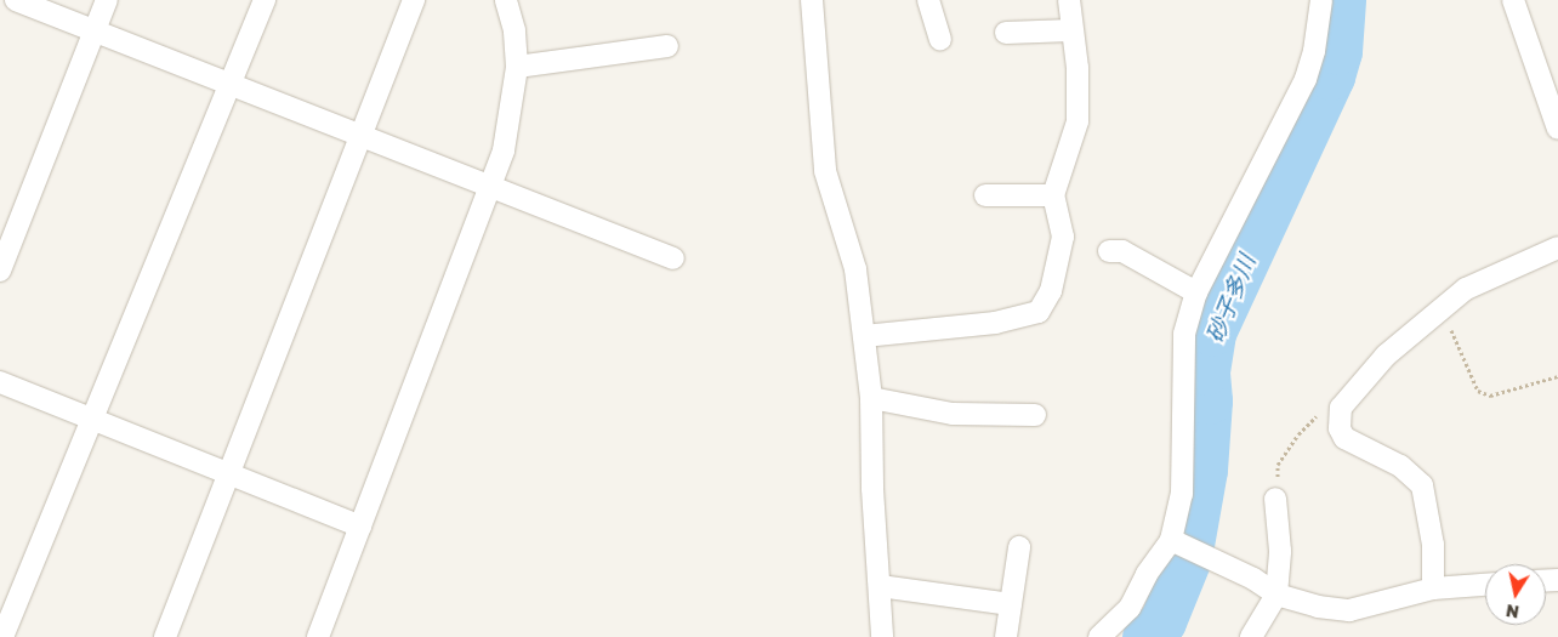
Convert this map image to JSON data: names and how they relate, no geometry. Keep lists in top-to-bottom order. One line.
{"water":["砂子多川"],"north":"bottom"}
